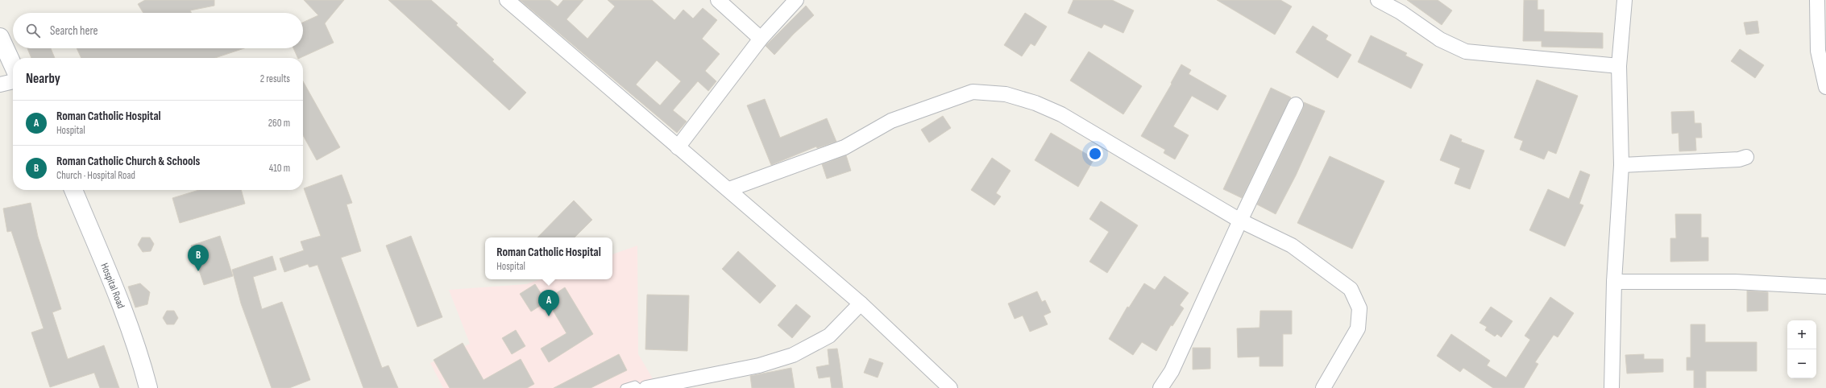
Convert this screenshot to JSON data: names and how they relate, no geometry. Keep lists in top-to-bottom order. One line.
{"streets":{"street":["Hospital Road"]},"page":{"search":"Search here","heading":["Nearby","2 results"],"list":[{"mark":"A","name":"Roman Catholic Hospital","note":"Hospital","value":"260 m"},{"mark":"B","name":"Roman Catholic Church & Schools","note":"Church · Hospital Road","value":"410 m"}],"popup":["Roman Catholic Hospital","Hospital"],"pins":["B","A"],"map_buttons":["+","−"]}}
